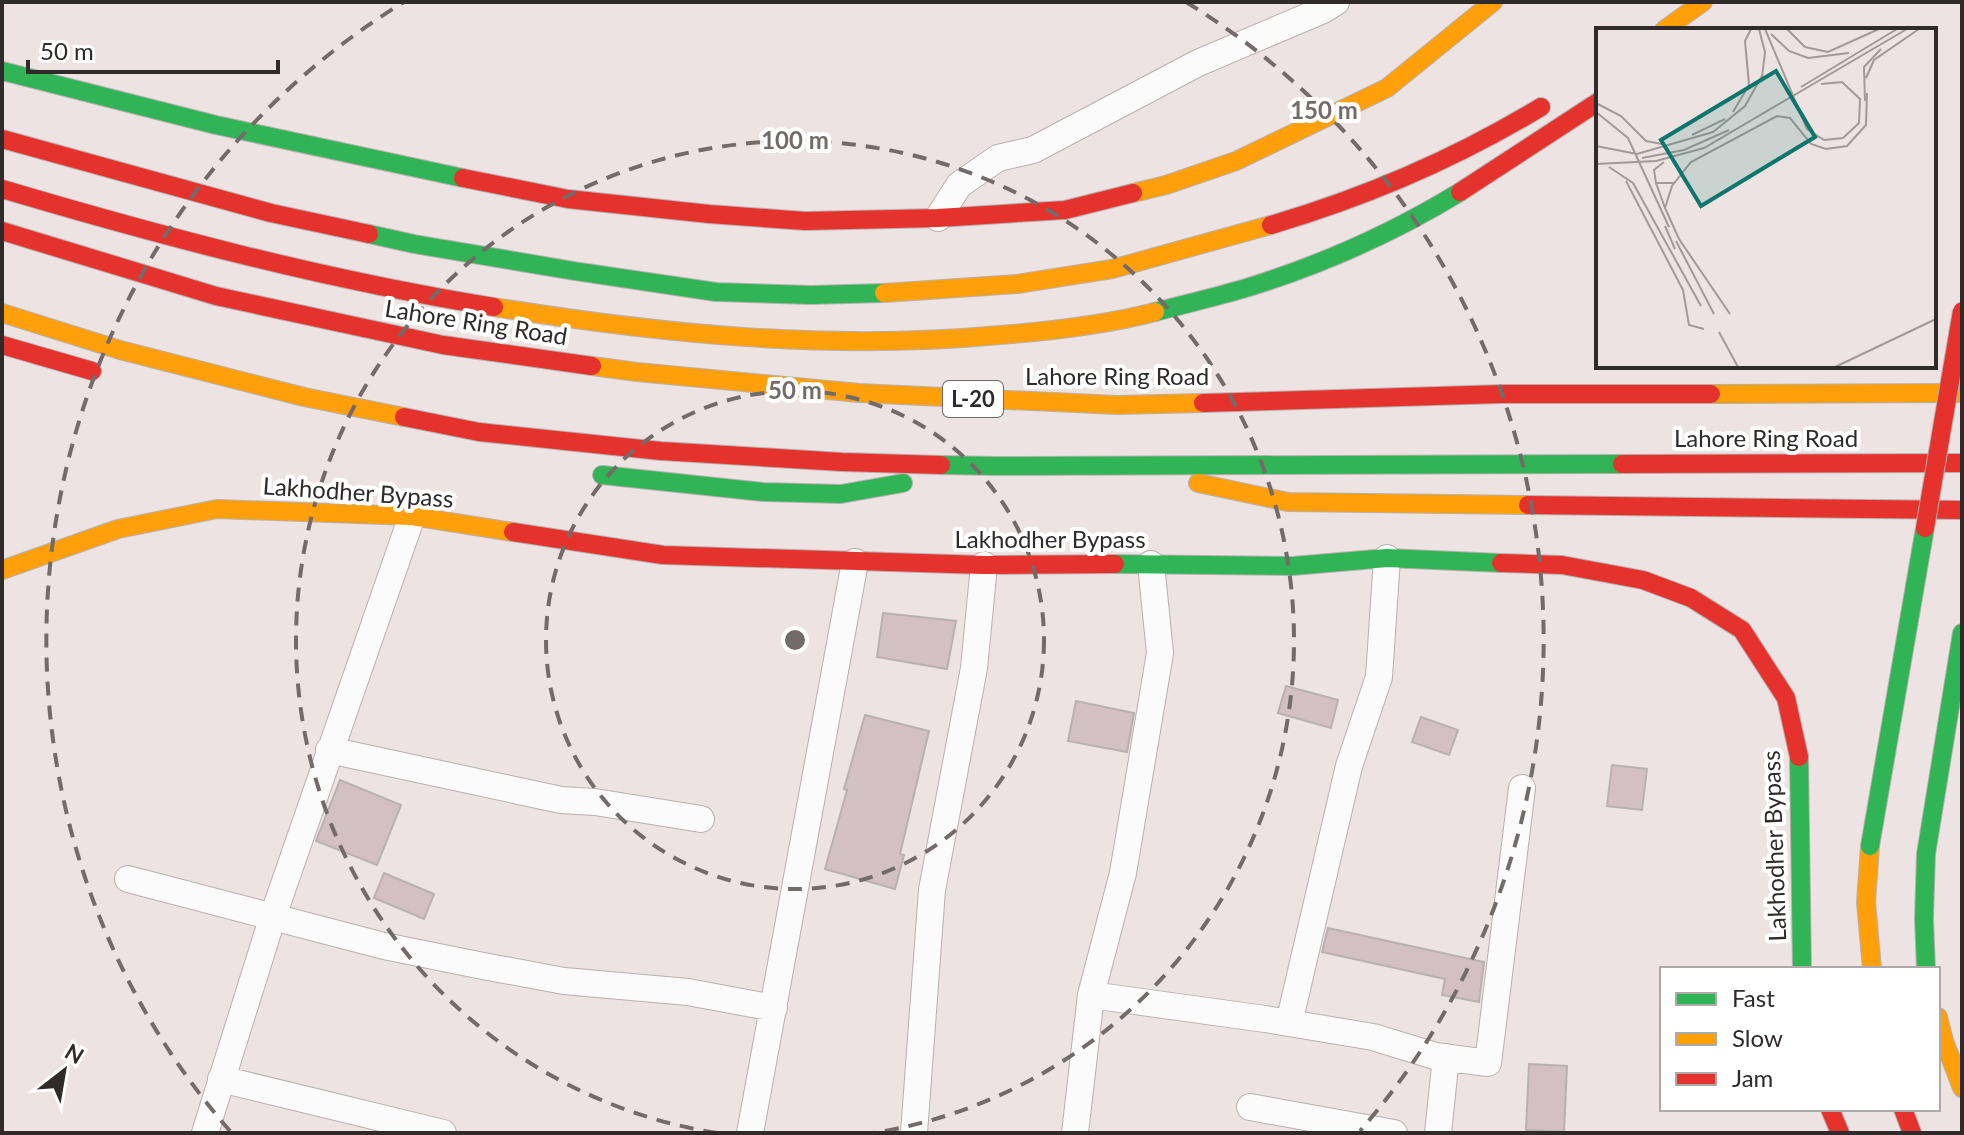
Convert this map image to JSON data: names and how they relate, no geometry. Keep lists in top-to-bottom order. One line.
{"streets":{"main road":["Lahore Ring Road","L-20","Lakhodher Bypass"]},"legend":["Fast","Slow","Jam"],"scale_bar":"50 m","north":"top right","rings":["150 m","100 m","50 m"]}
